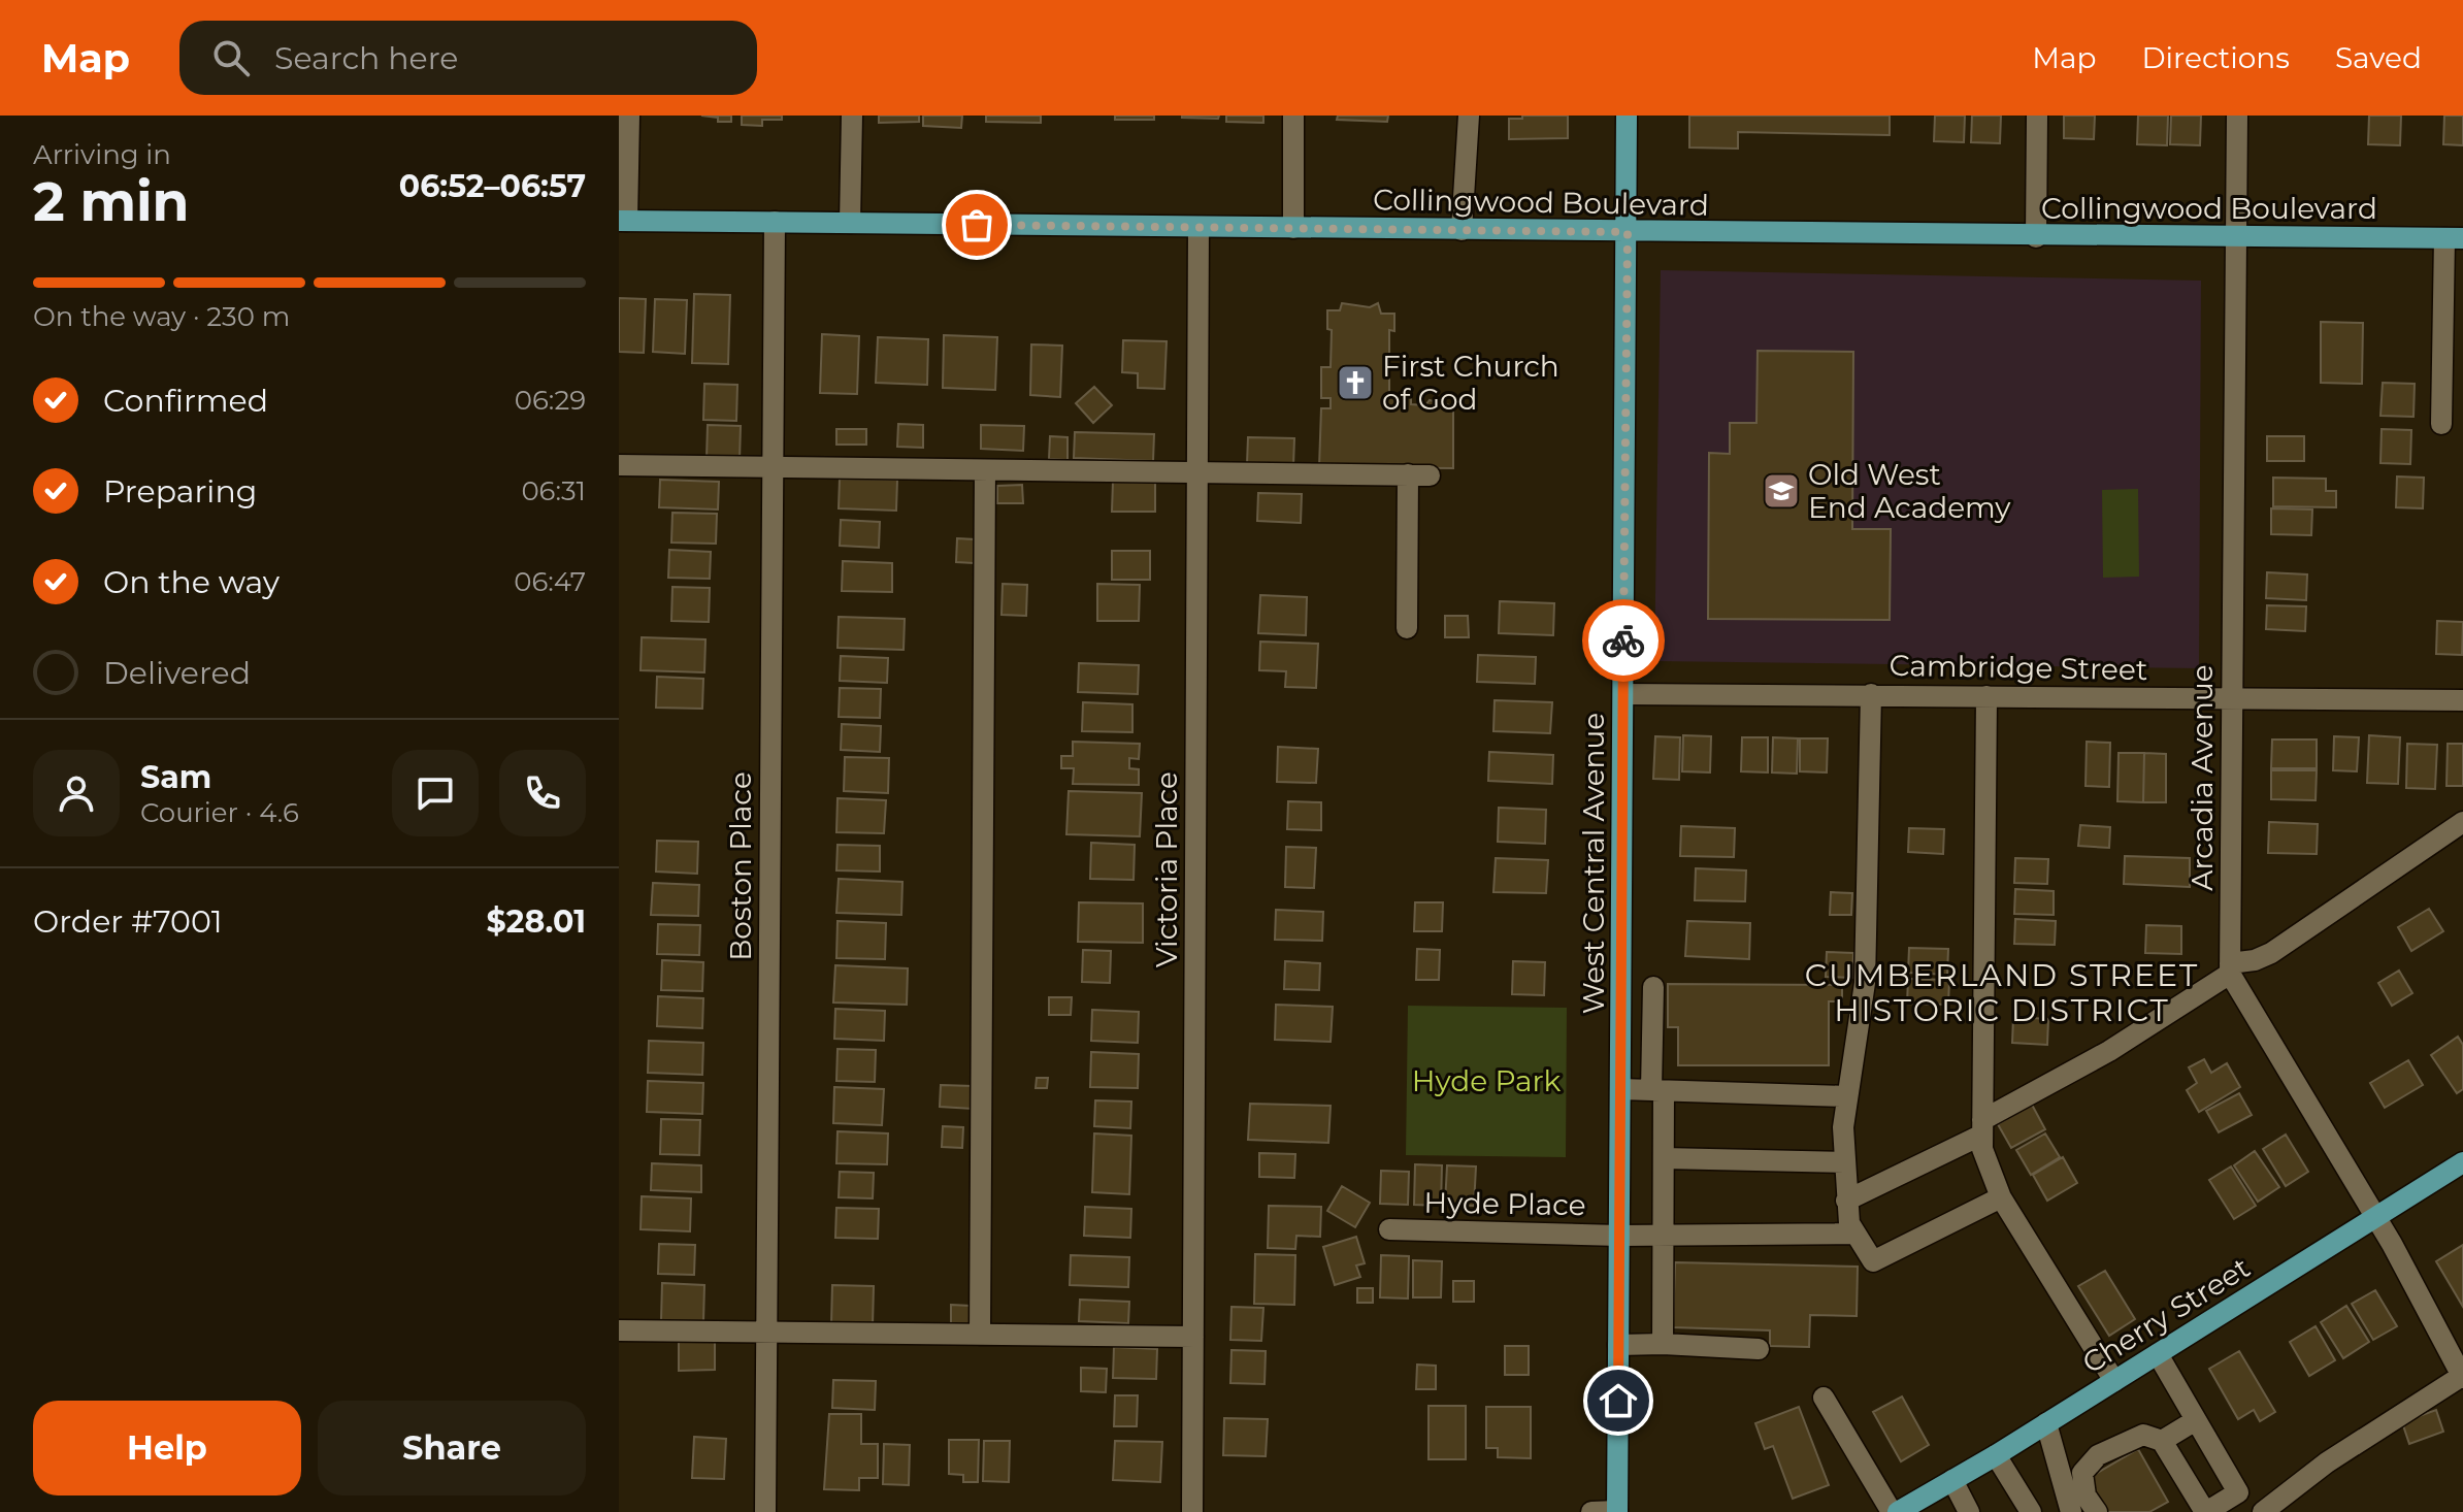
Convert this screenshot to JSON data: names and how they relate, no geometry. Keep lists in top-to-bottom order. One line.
{"streets":{"main road":["Collingwood Boulevard","West Central Avenue","Cherry Street"],"street":["Cambridge Street","Arcadia Avenue","Boston Place","Victoria Place","Hyde Place"]},"crossings":[["Collingwood Boulevard","Arcadia Avenue"],["Collingwood Boulevard","West Central Avenue"],["Collingwood Boulevard","Boston Place"],["Collingwood Boulevard","Victoria Place"],["Cambridge Street","Arcadia Avenue"],["Cambridge Street","West Central Avenue"],["West Central Avenue","Hyde Place"]],"districts":["CUMBERLAND STREET HISTORIC DISTRICT"],"parks":["Hyde Park"],"places":{"church":["First Church of God"],"school or university":["Old West End Academy"]},"page":{"header":"Map","search":"Search here","nav":["Map","Directions","Saved"],"heading":["2 min","Arriving in","06:52–06:57"],"panel":["Sam","Courier · 4.6","Order #7001","$28.01"],"bar":"On the way · 230 m","list":[["Confirmed","06:29"],["Preparing","06:31"],["On the way","06:47"],"Delivered"],"buttons":["Help","Share"]}}
